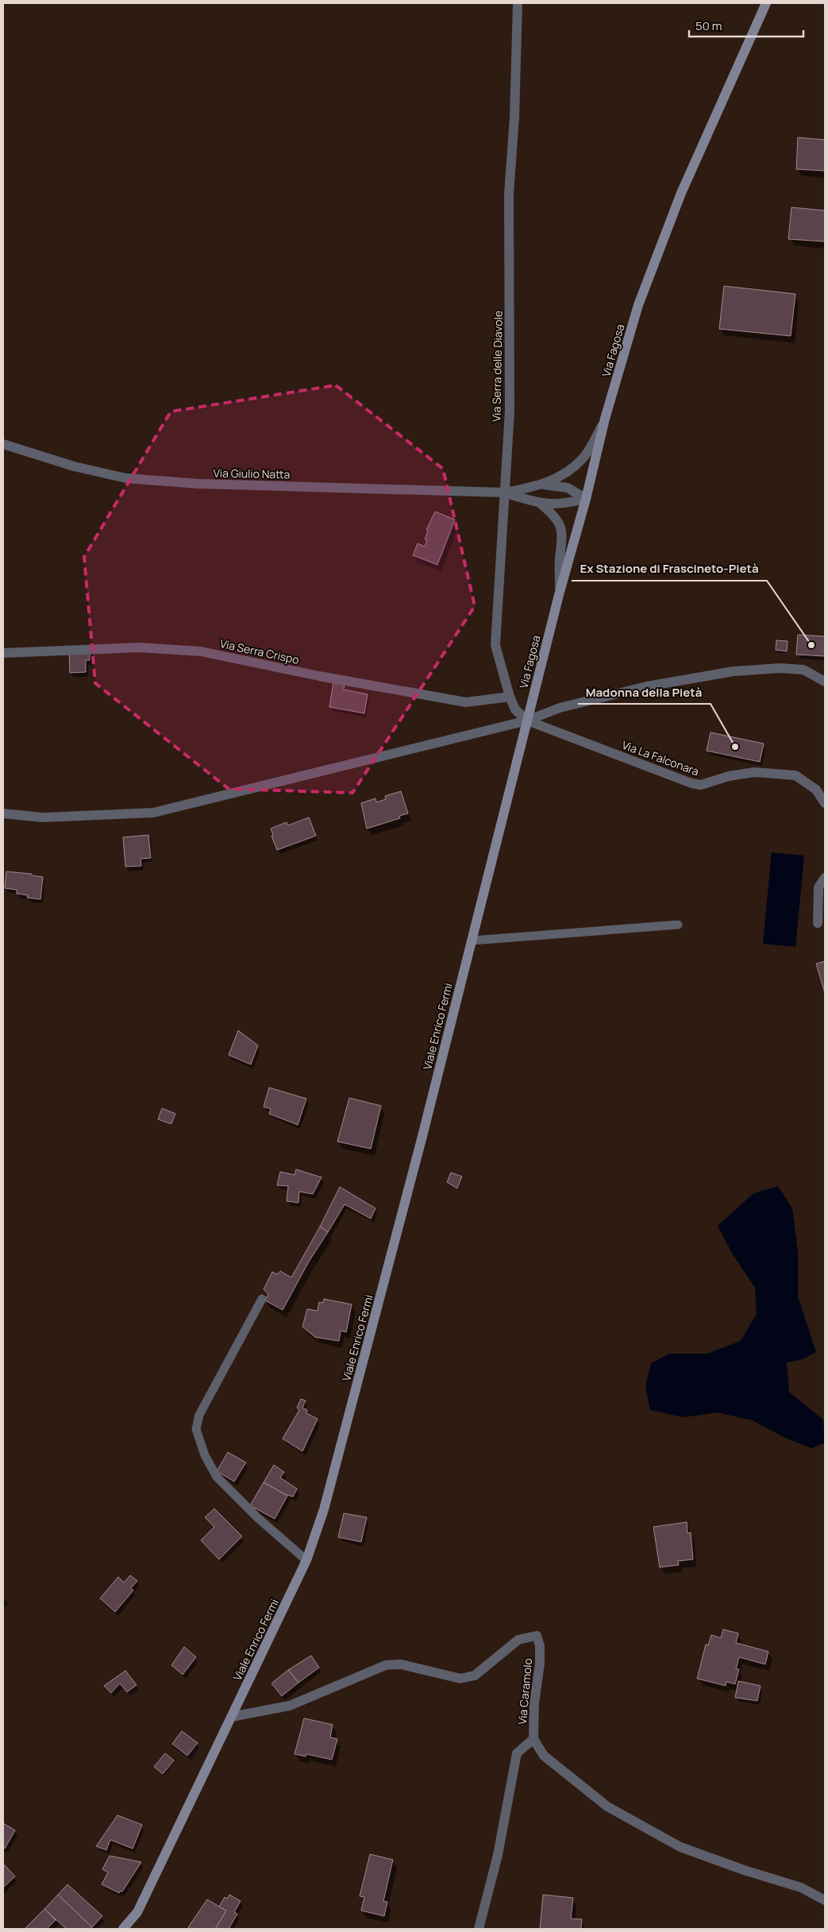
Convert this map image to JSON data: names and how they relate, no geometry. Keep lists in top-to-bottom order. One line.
{"streets":{"main road":["Via Fagosa","Viale Enrico Fermi"],"street":["Via Serra delle Diavole","Via Giulio Natta","Via Serra Crispo","Via La Falconara","Via Caramolo"]},"crossings":[["Via Fagosa","Via Serra delle Diavole"],["Via Fagosa","Via La Falconara"],["Via Fagosa","Viale Enrico Fermi"],["Via Serra delle Diavole","Via Giulio Natta"],["Via Serra delle Diavole","Via Serra Crispo"],["Via Serra delle Diavole","Via La Falconara"],["Via Serra delle Diavole","Viale Enrico Fermi"],["Via La Falconara","Viale Enrico Fermi"],["Viale Enrico Fermi","Via Caramolo"]],"places":["Ex Stazione di Frascineto-Pietà","Madonna della Pietà"],"scale_bar":"50 m"}
